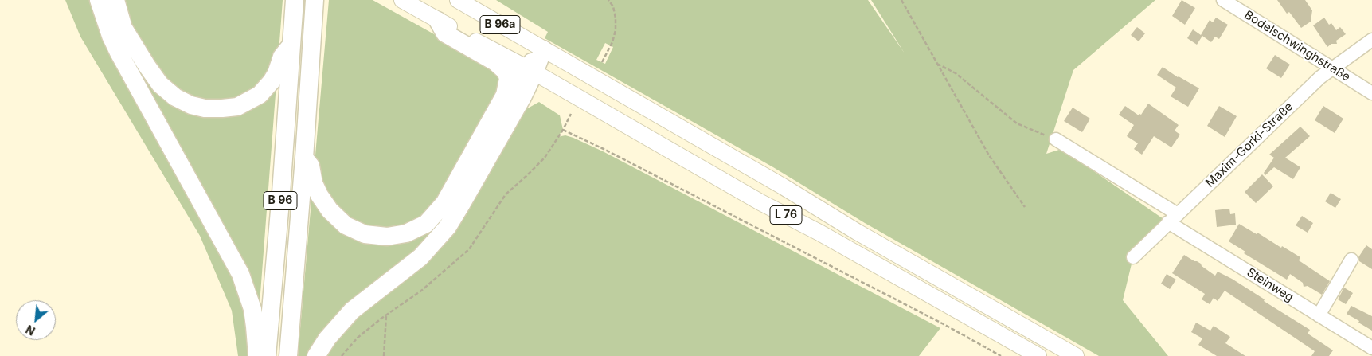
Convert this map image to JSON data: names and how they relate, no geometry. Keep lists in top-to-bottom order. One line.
{"streets":{"highway":["B 96"],"main road":["B 96a","L 76"],"street":["Bodelschwinghstraße","Maxim-Gorki-Straße","Steinweg"]},"crossings":[["B 96a","L 76"],["Bodelschwinghstraße","Maxim-Gorki-Straße"],["Maxim-Gorki-Straße","Steinweg"]],"north":"bottom left"}
